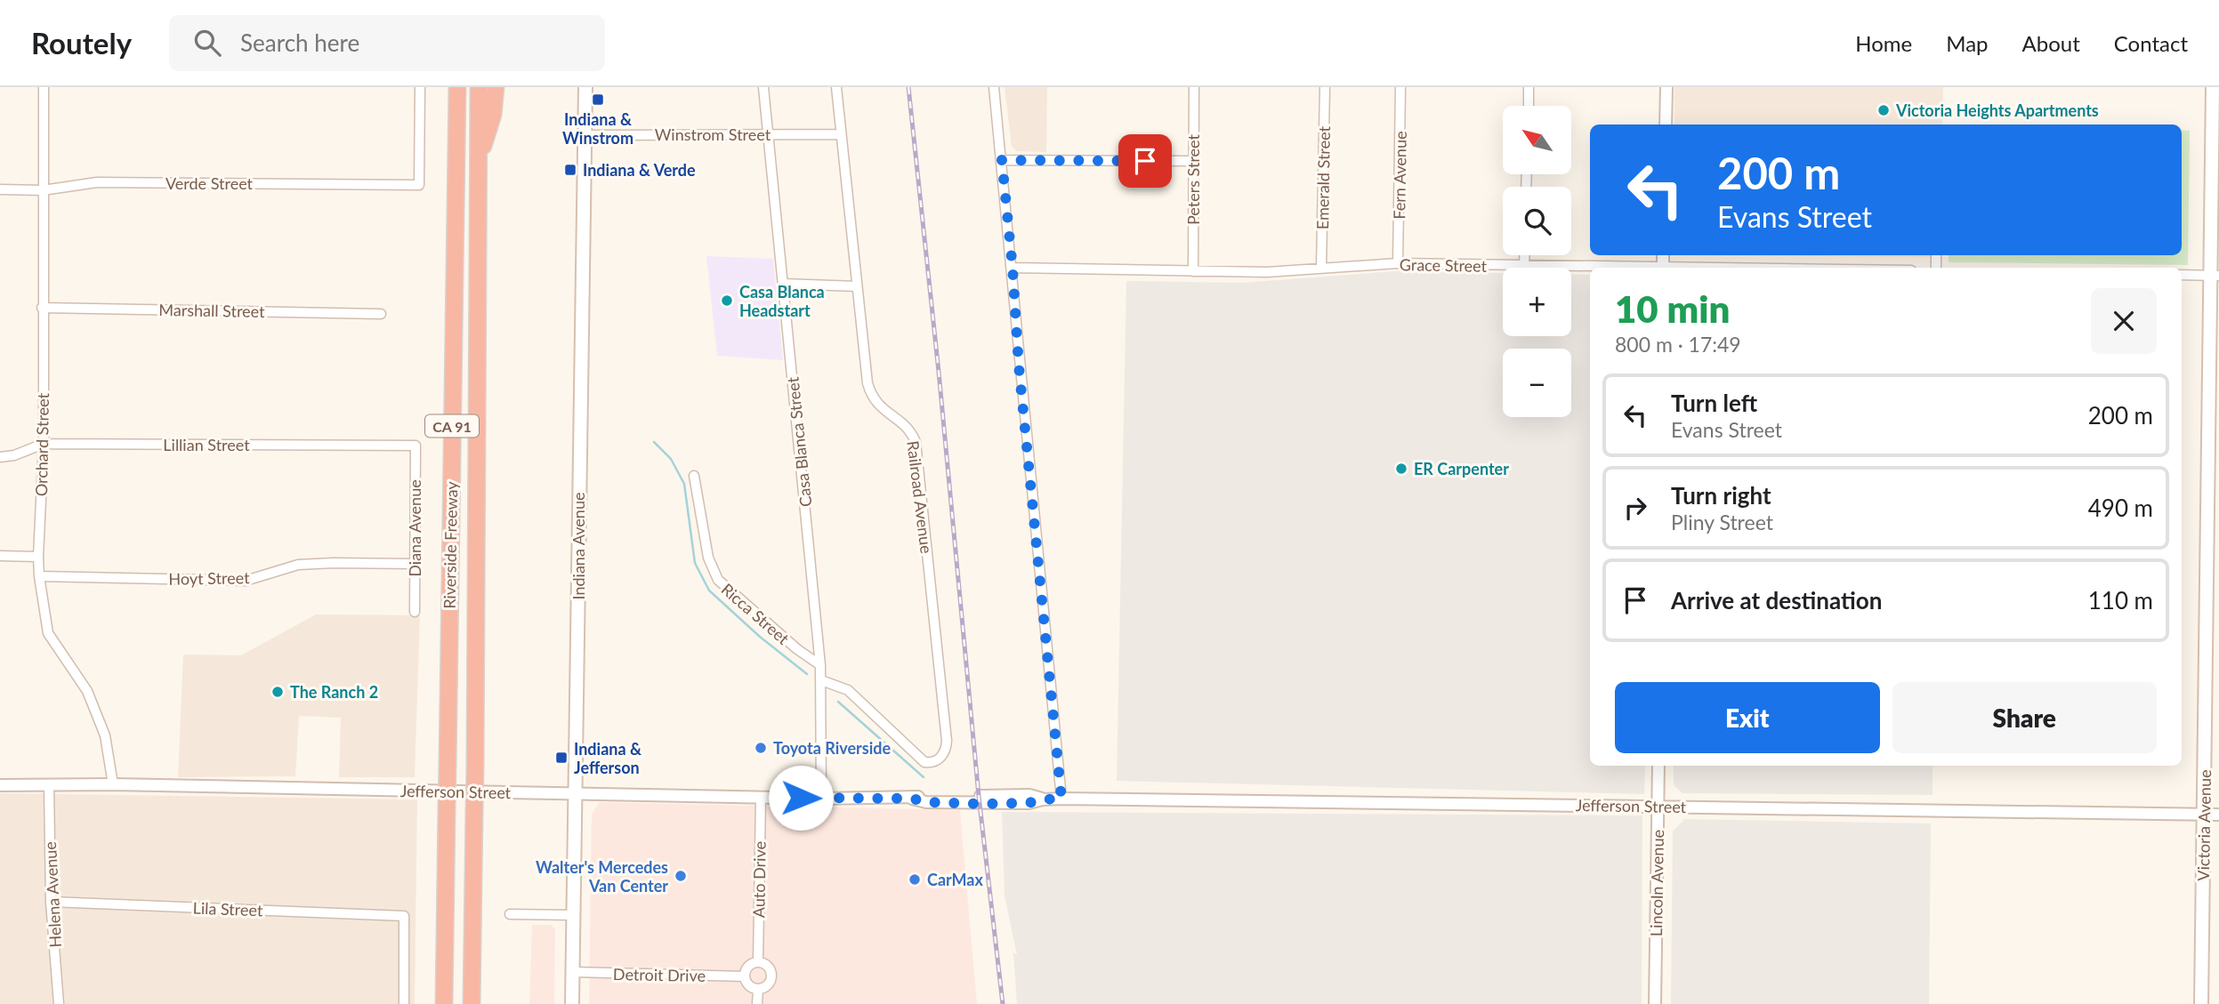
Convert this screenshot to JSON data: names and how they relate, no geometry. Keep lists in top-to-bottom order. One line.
{"streets":{"highway":["CA 91","Riverside Freeway"],"main road":["Indiana Avenue","Victoria Avenue"],"street":["Winstrom Street","Fern Avenue","Emerald Street","Peters Street","Verde Street","Grace Street","Marshall Street","Casa Blanca Street","Orchard Street","Lillian Street","Railroad Avenue","Diana Avenue","Hoyt Street","Ricca Street","Jefferson Street","Auto Drive","Lincoln Avenue","Helena Avenue","Lila Street","Detroit Drive"]},"crossings":[["Winstrom Street","Casa Blanca Street"],["Winstrom Street","Railroad Avenue"],["Winstrom Street","Indiana Avenue"],["Fern Avenue","Grace Street"],["Emerald Street","Grace Street"],["Peters Street","Grace Street"],["Verde Street","Orchard Street"],["Marshall Street","Orchard Street"],["Casa Blanca Street","Railroad Avenue"],["Casa Blanca Street","Ricca Street"],["Casa Blanca Street","Jefferson Street"],["Orchard Street","Lillian Street"],["Orchard Street","Hoyt Street"],["Orchard Street","Jefferson Street"],["Lillian Street","Diana Avenue"],["Diana Avenue","Hoyt Street"],["Indiana Avenue","Jefferson Street"],["Indiana Avenue","Detroit Drive"],["Jefferson Street","Victoria Avenue"],["Jefferson Street","Auto Drive"],["Jefferson Street","Lincoln Avenue"],["Jefferson Street","Helena Avenue"],["Auto Drive","Detroit Drive"],["Helena Avenue","Lila Street"]],"places":{"transit":["Indiana & Winstrom","Indiana & Verde","Indiana & Jefferson"],"other":["Victoria Heights Apartments","Casa Blanca Headstart","ER Carpenter","The Ranch 2","Toyota Riverside","Walter's Mercedes Van Center","CarMax"]},"north":"top left","page":{"header":"Routely","search":"Search here","nav":["Home","Map","About","Contact"],"map_buttons":["+","−"],"turn":["200 m","Evans Street"],"heading":["10 min","800 m · 17:49"],"list":[{"name":"Turn left","note":"Evans Street","value":"200 m"},{"name":"Turn right","note":"Pliny Street","value":"490 m"},{"name":"Arrive at destination","value":"110 m"}],"buttons":["Exit","Share"]}}
